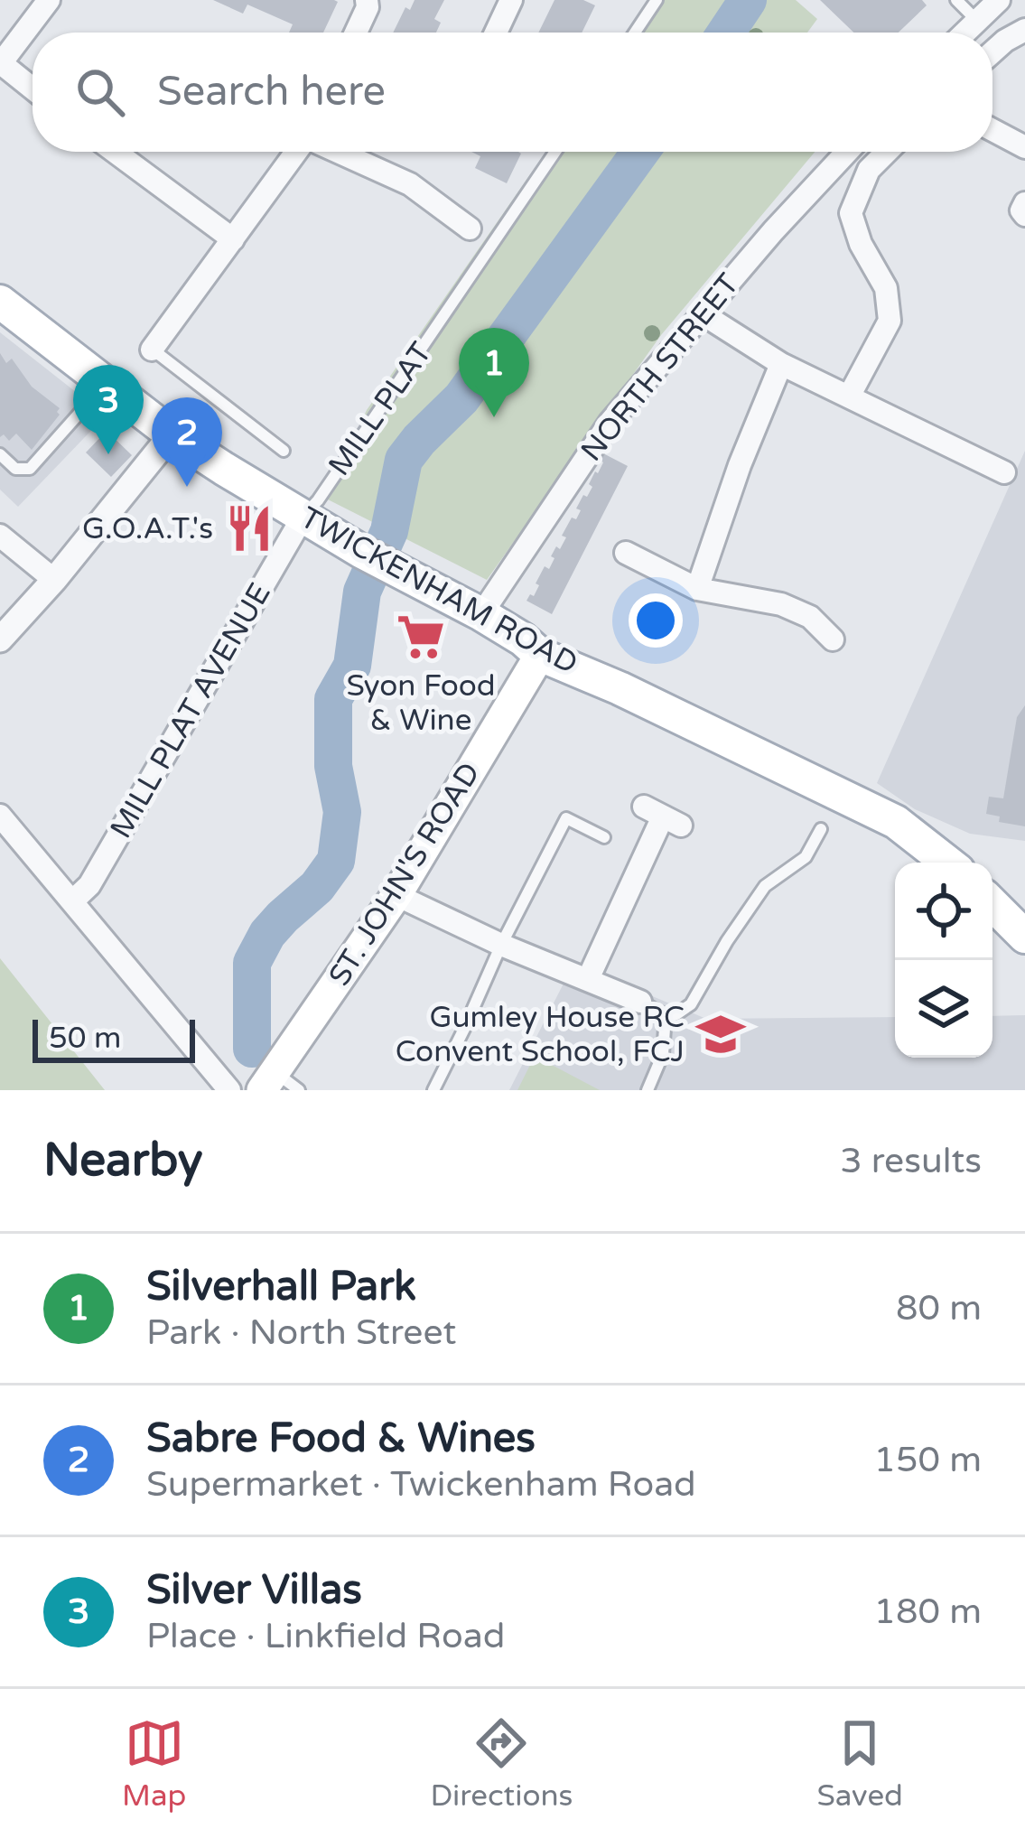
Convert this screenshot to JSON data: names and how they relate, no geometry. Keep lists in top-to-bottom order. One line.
{"streets":{"main road":["TWICKENHAM ROAD","ST. JOHN'S ROAD"],"street":["NORTH STREET","MILL PLAT AVENUE"],"lane":["MILL PLAT"]},"crossings":[["NORTH STREET","TWICKENHAM ROAD"],["MILL PLAT","TWICKENHAM ROAD"],["MILL PLAT","MILL PLAT AVENUE"],["TWICKENHAM ROAD","MILL PLAT AVENUE"],["TWICKENHAM ROAD","ST. JOHN'S ROAD"]],"places":{"restaurant":["G.O.A.T.'s"],"supermarket":["Syon Food & Wine"],"school or university":["Gumley House RC Convent School, FCJ"]},"scale_bar":"50 m","page":{"search":"Search here","pins":["1","3","2"],"scale":"50 m","heading":["Nearby","3 results"],"list":[{"mark":"1","name":"Silverhall Park","note":"Park · North Street","value":"80 m"},{"mark":"2","name":"Sabre Food & Wines","note":"Supermarket · Twickenham Road","value":"150 m"},{"mark":"3","name":"Silver Villas","note":"Place · Linkfield Road","value":"180 m"}],"nav":["Map","Directions","Saved"]}}
